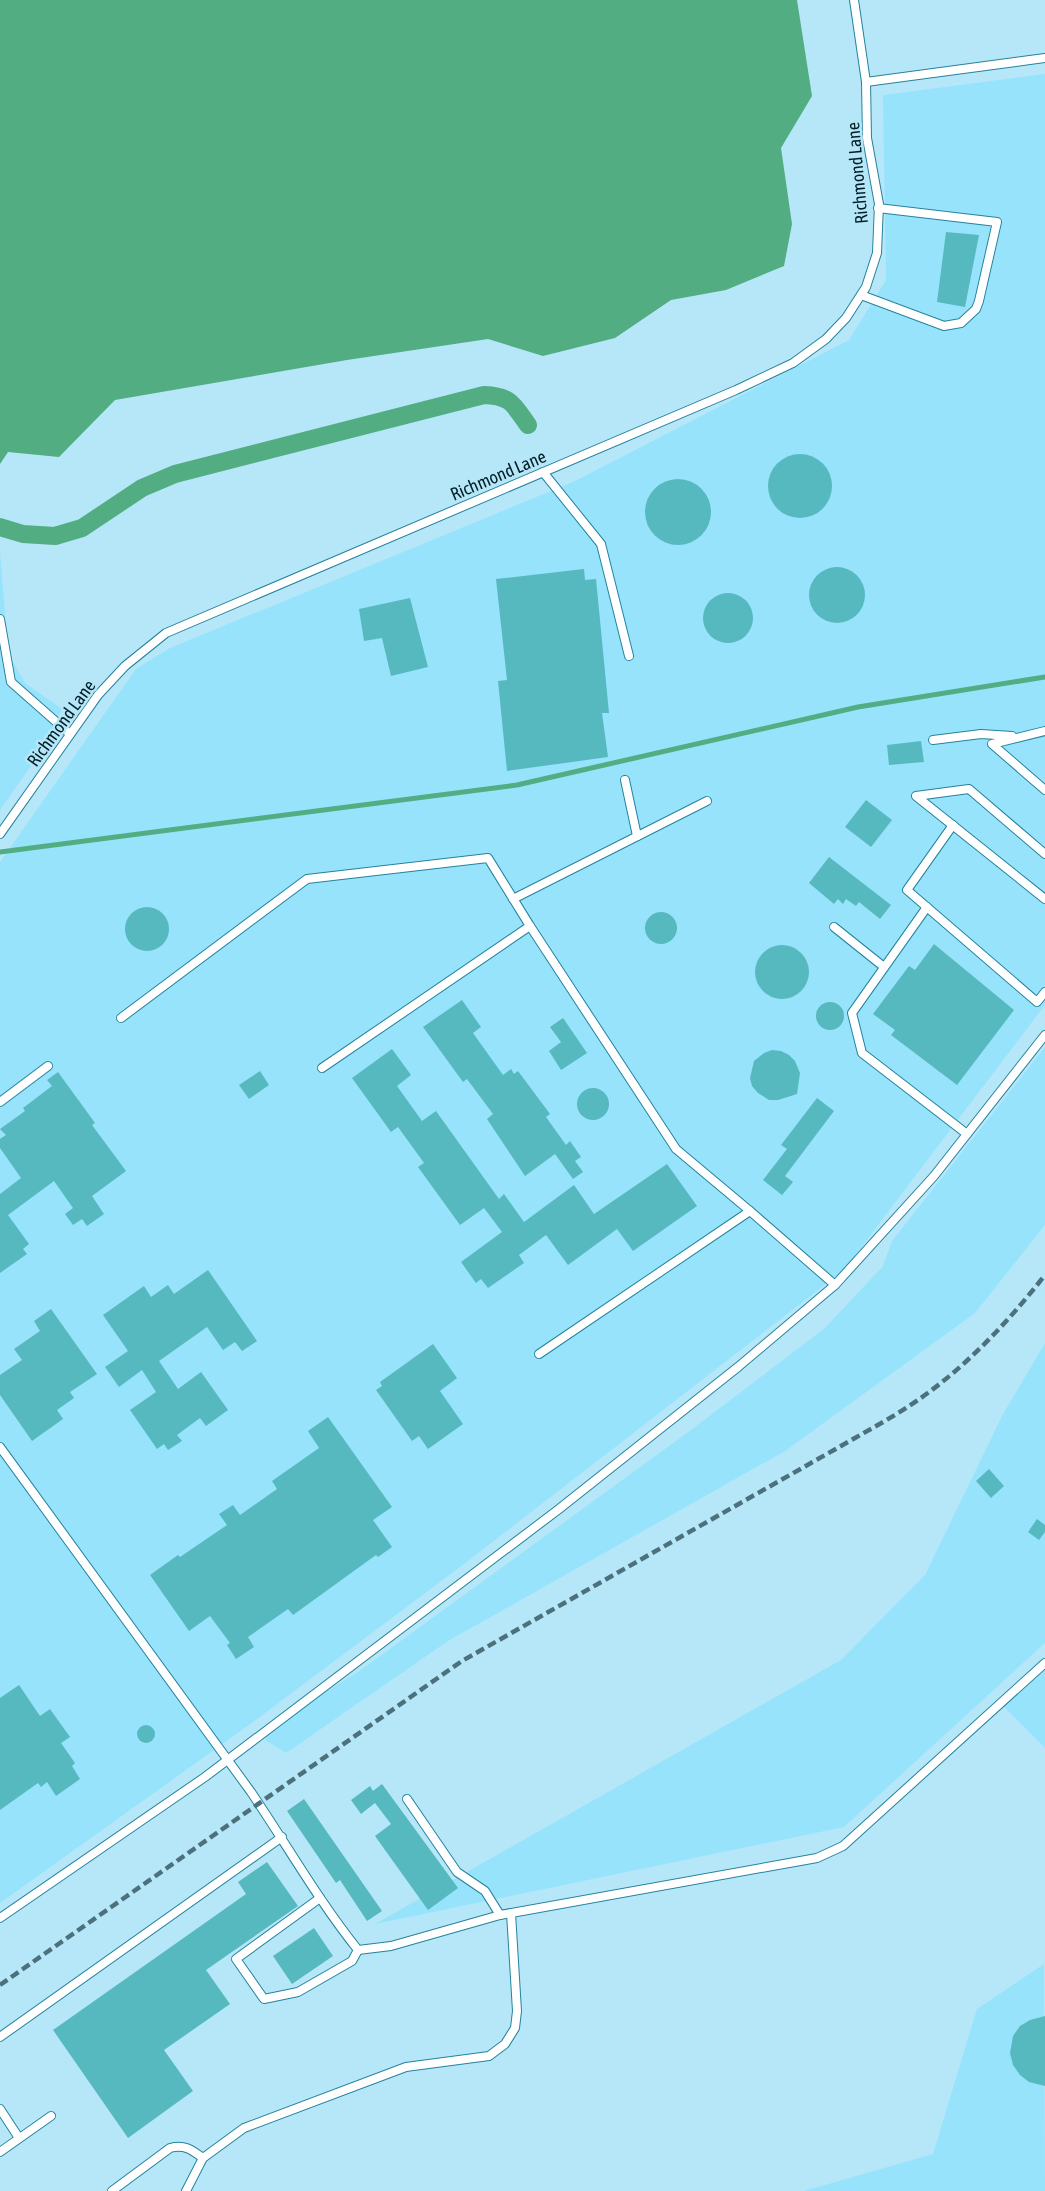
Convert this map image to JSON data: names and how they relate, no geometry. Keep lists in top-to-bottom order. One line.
{"streets":{"lane":["Richmond Lane"]}}
